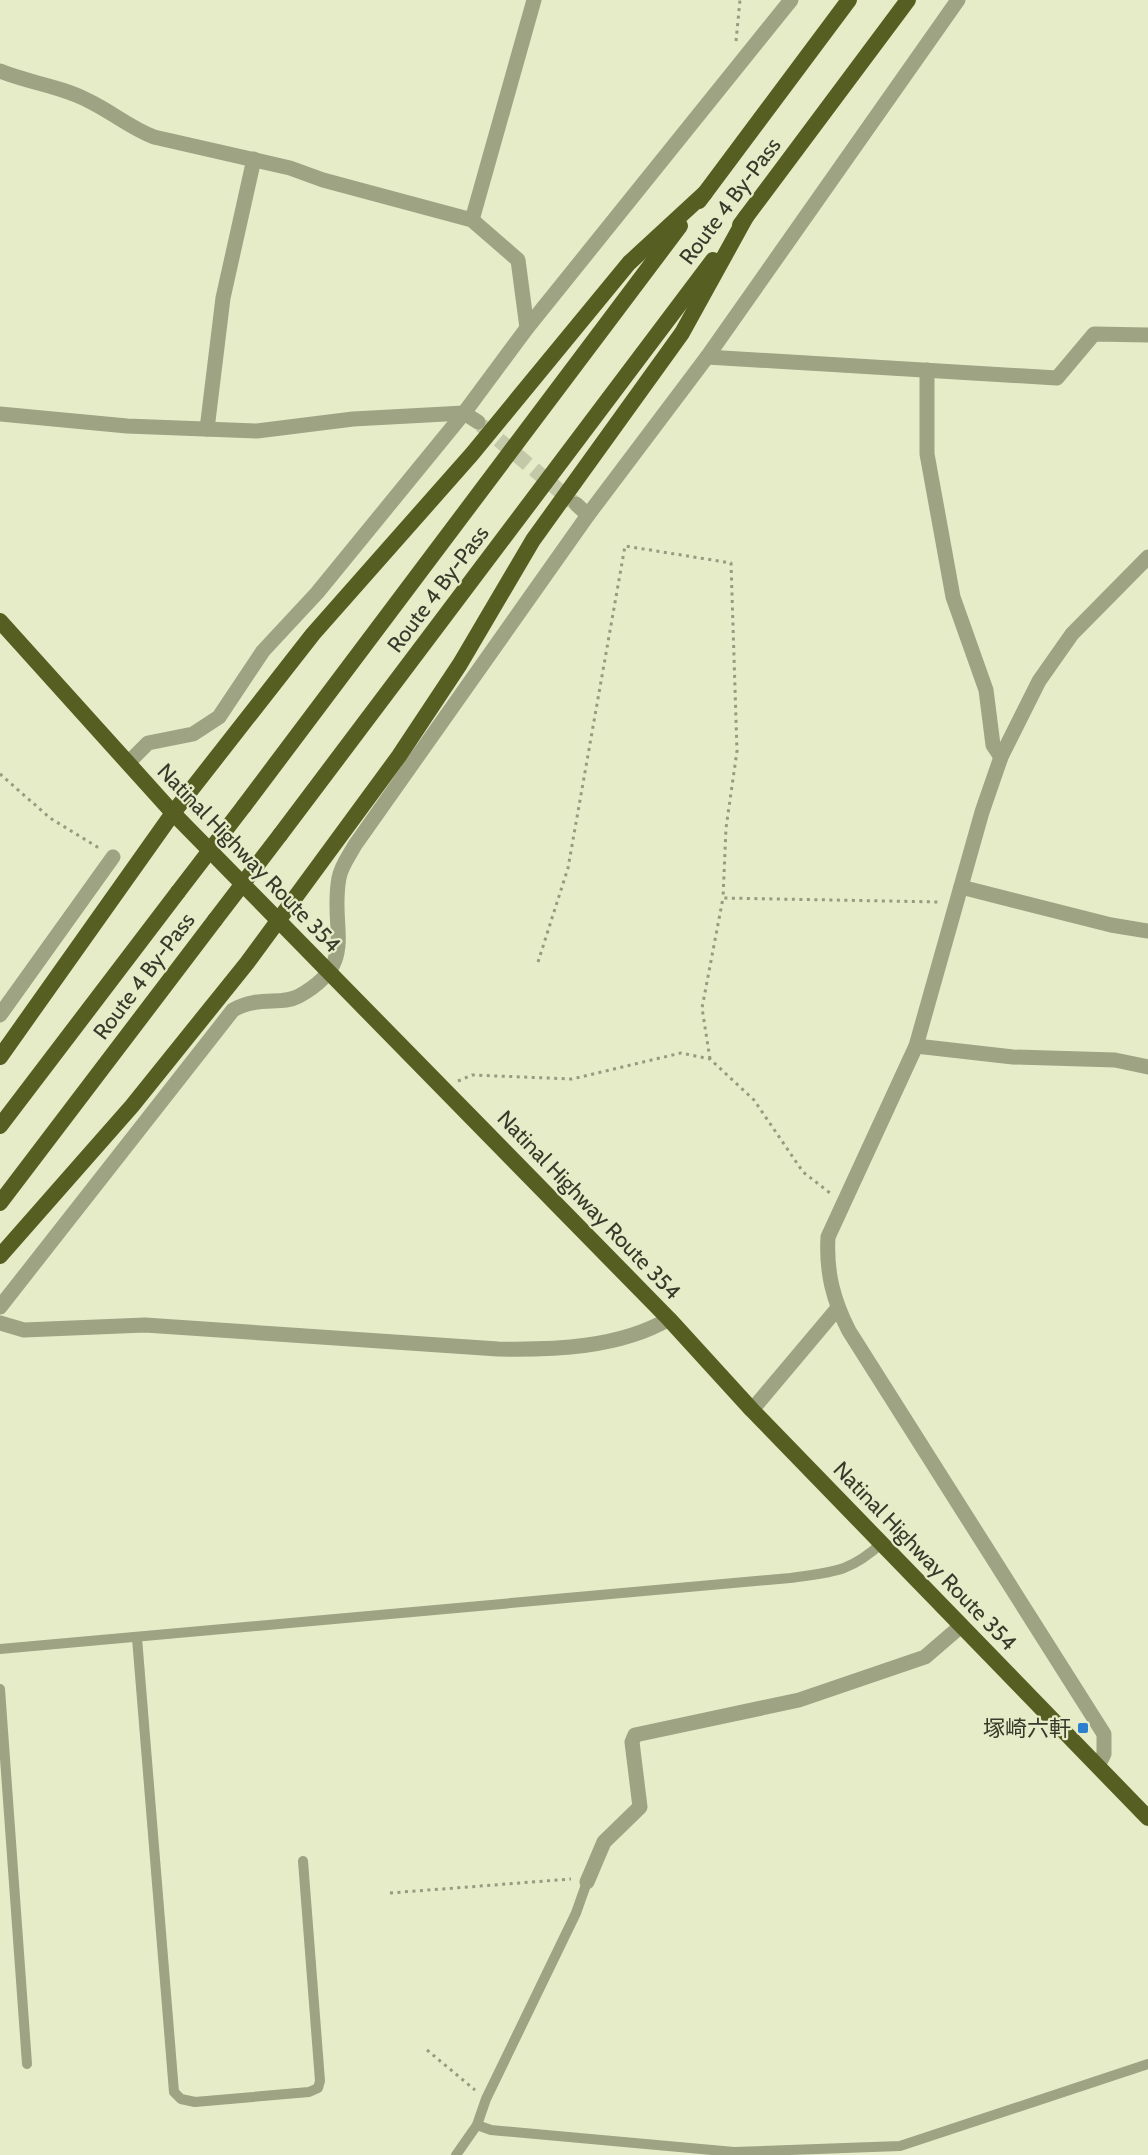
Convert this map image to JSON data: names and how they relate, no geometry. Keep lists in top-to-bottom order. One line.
{"streets":{"highway":["Route 4 By-Pass","Natinal Highway Route 354"]},"places":{"transit":["塚崎六軒"]}}
